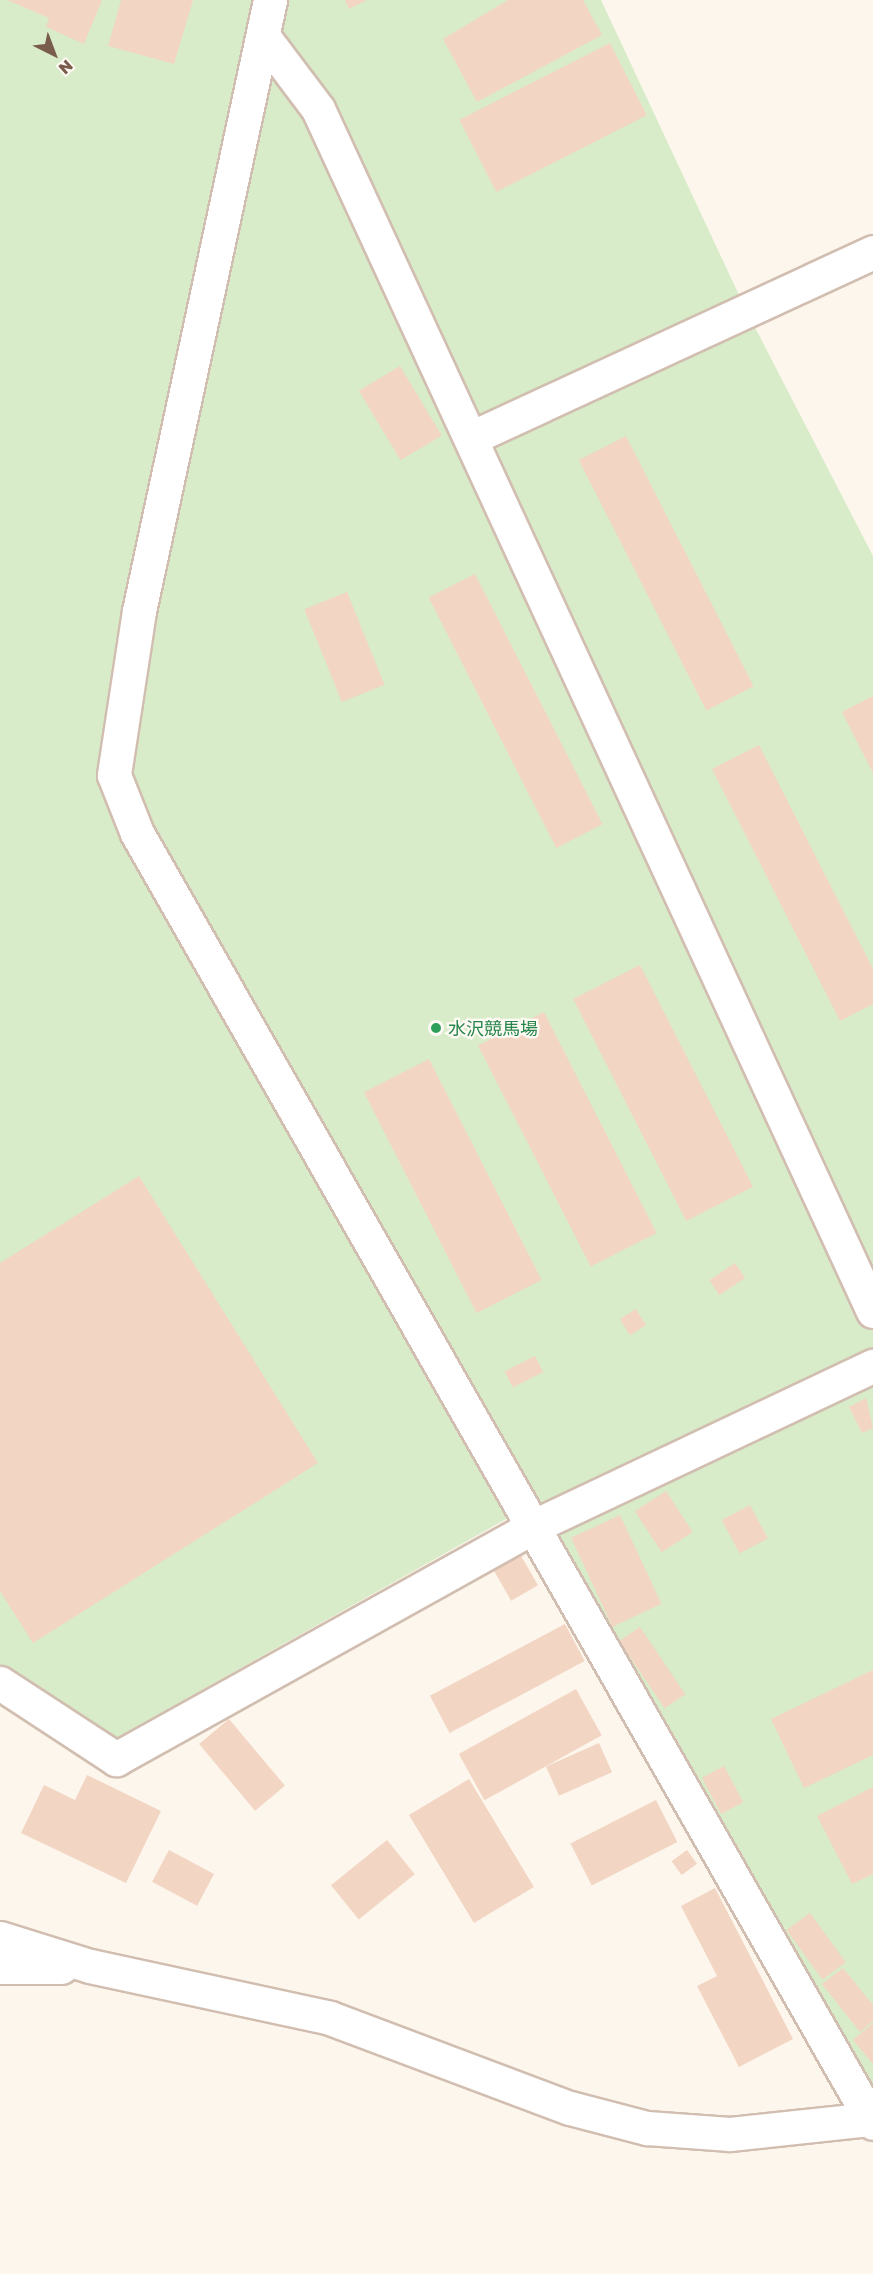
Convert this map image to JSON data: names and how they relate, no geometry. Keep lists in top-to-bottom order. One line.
{"places":["水沢競馬場"],"north":"bottom right"}
